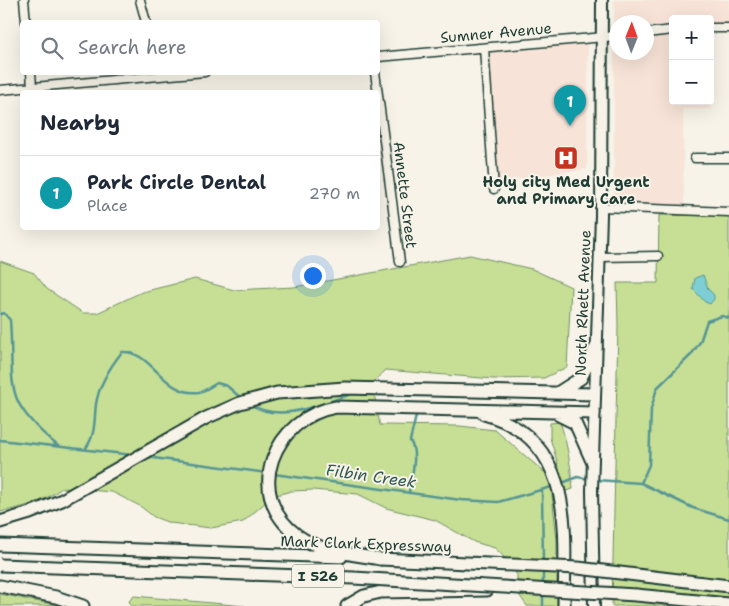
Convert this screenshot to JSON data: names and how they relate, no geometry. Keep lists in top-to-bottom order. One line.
{"streets":{"highway":["Mark Clark Expressway","I 526"],"main road":["North Rhett Avenue"],"street":["Sumner Avenue","Annette Street"]},"crossings":[["Sumner Avenue","North Rhett Avenue"]],"water":["Filbin Creek"],"places":{"hospital":["Holy city Med Urgent and Primary Care"]},"north":"top","page":{"map_buttons":["+","−"],"search":"Search here","pins":"1","heading":"Nearby","list":[{"mark":"1","name":"Park Circle Dental","note":"Place","value":"270 m"}]}}
